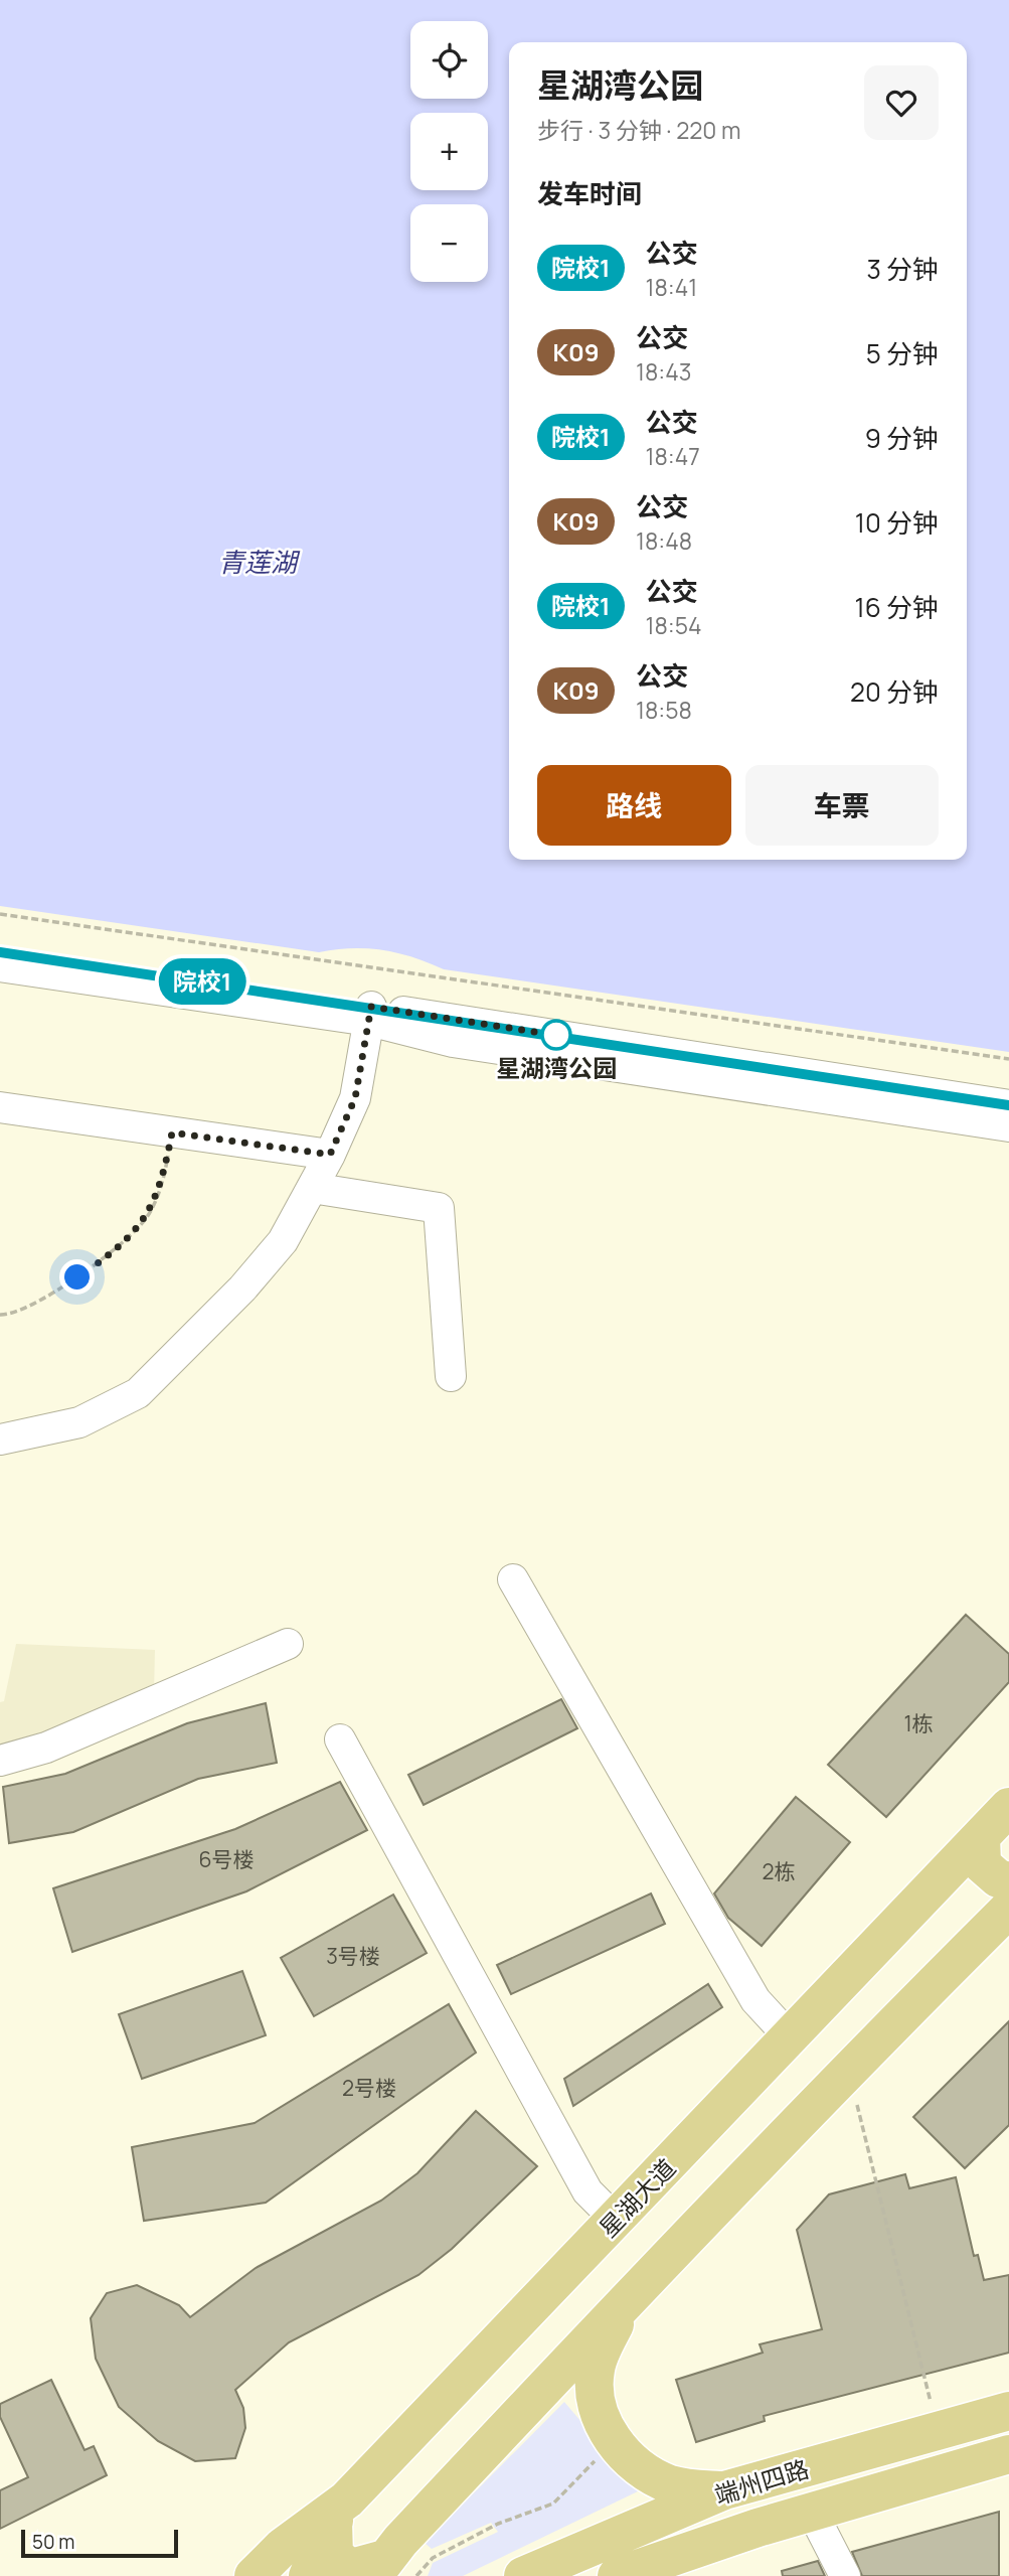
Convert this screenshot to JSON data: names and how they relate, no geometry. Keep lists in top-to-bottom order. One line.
{"streets":{"main road":["星湖大道","端州四路"]},"water":["青莲湖"],"places":["星湖湾公园"],"lines":["bus line 院校1"],"house_numbers":["1栋","6号楼","2栋","3号楼","2号楼"],"scale_bar":"50 m","page":{"on_map":"院校1","map_buttons":["+","−"],"heading":[["星湖湾公园","步行 · 3 分钟 · 220 m"],"发车时间"],"list":[{"mark":"院校1","name":"公交","note":"18:41","value":"3 分钟"},{"mark":"K09","name":"公交","note":"18:43","value":"5 分钟"},{"mark":"院校1","name":"公交","note":"18:47","value":"9 分钟"},{"mark":"K09","name":"公交","note":"18:48","value":"10 分钟"},{"mark":"院校1","name":"公交","note":"18:54","value":"16 分钟"},{"mark":"K09","name":"公交","note":"18:58","value":"20 分钟"}],"buttons":["路线","车票"],"scale":"50 m"}}
